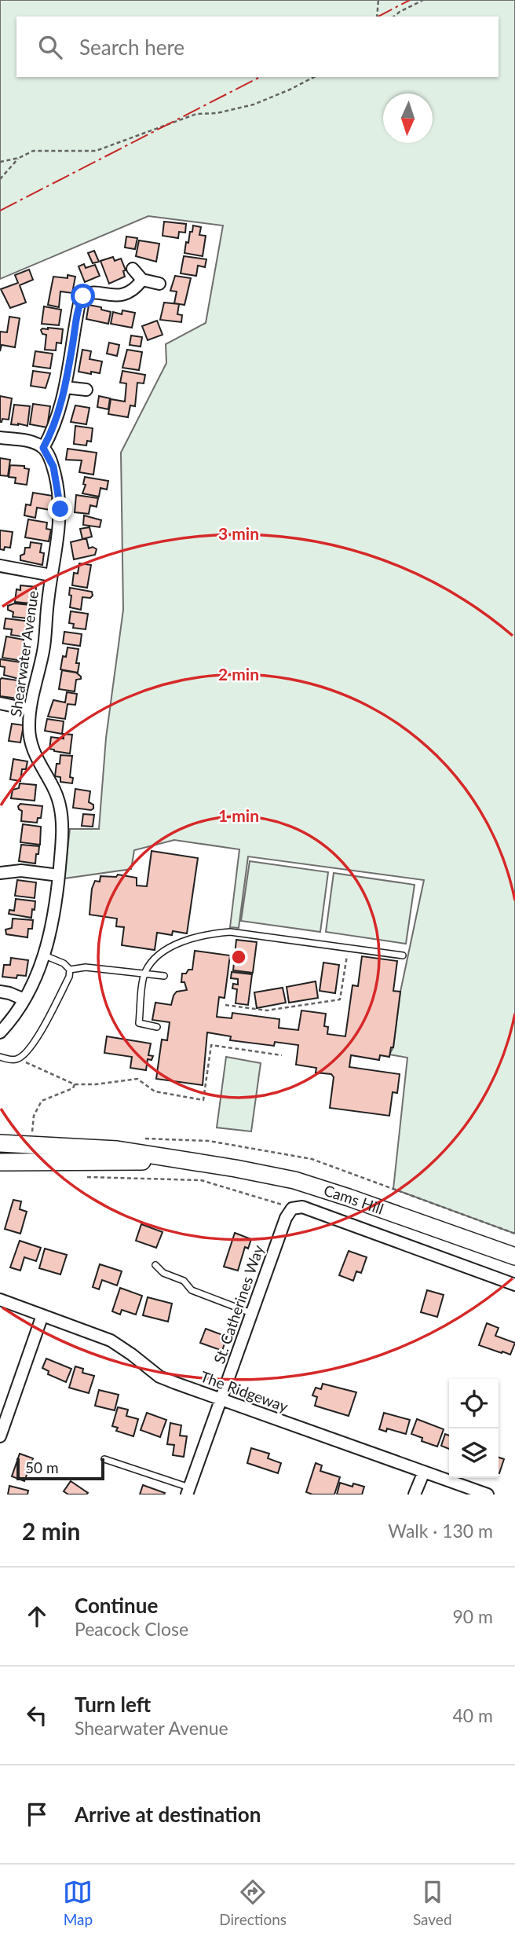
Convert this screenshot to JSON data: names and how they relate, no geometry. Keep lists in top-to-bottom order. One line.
{"streets":{"main road":["Cams Hill"],"street":["Shearwater Avenue","St. Catherines Way","The Ridgeway"]},"crossings":[["Cams Hill","St. Catherines Way"],["St. Catherines Way","The Ridgeway"]],"scale_bar":"50 m","north":"bottom","page":{"search":"Search here","scale":"50 m","heading":["2 min","Walk · 130 m"],"list":[["Continue","Peacock Close","90 m"],["Turn left","Shearwater Avenue","40 m"],"Arrive at destination"],"nav":["Map","Directions","Saved"]},"rings":["3 min","2 min","1 min"]}
